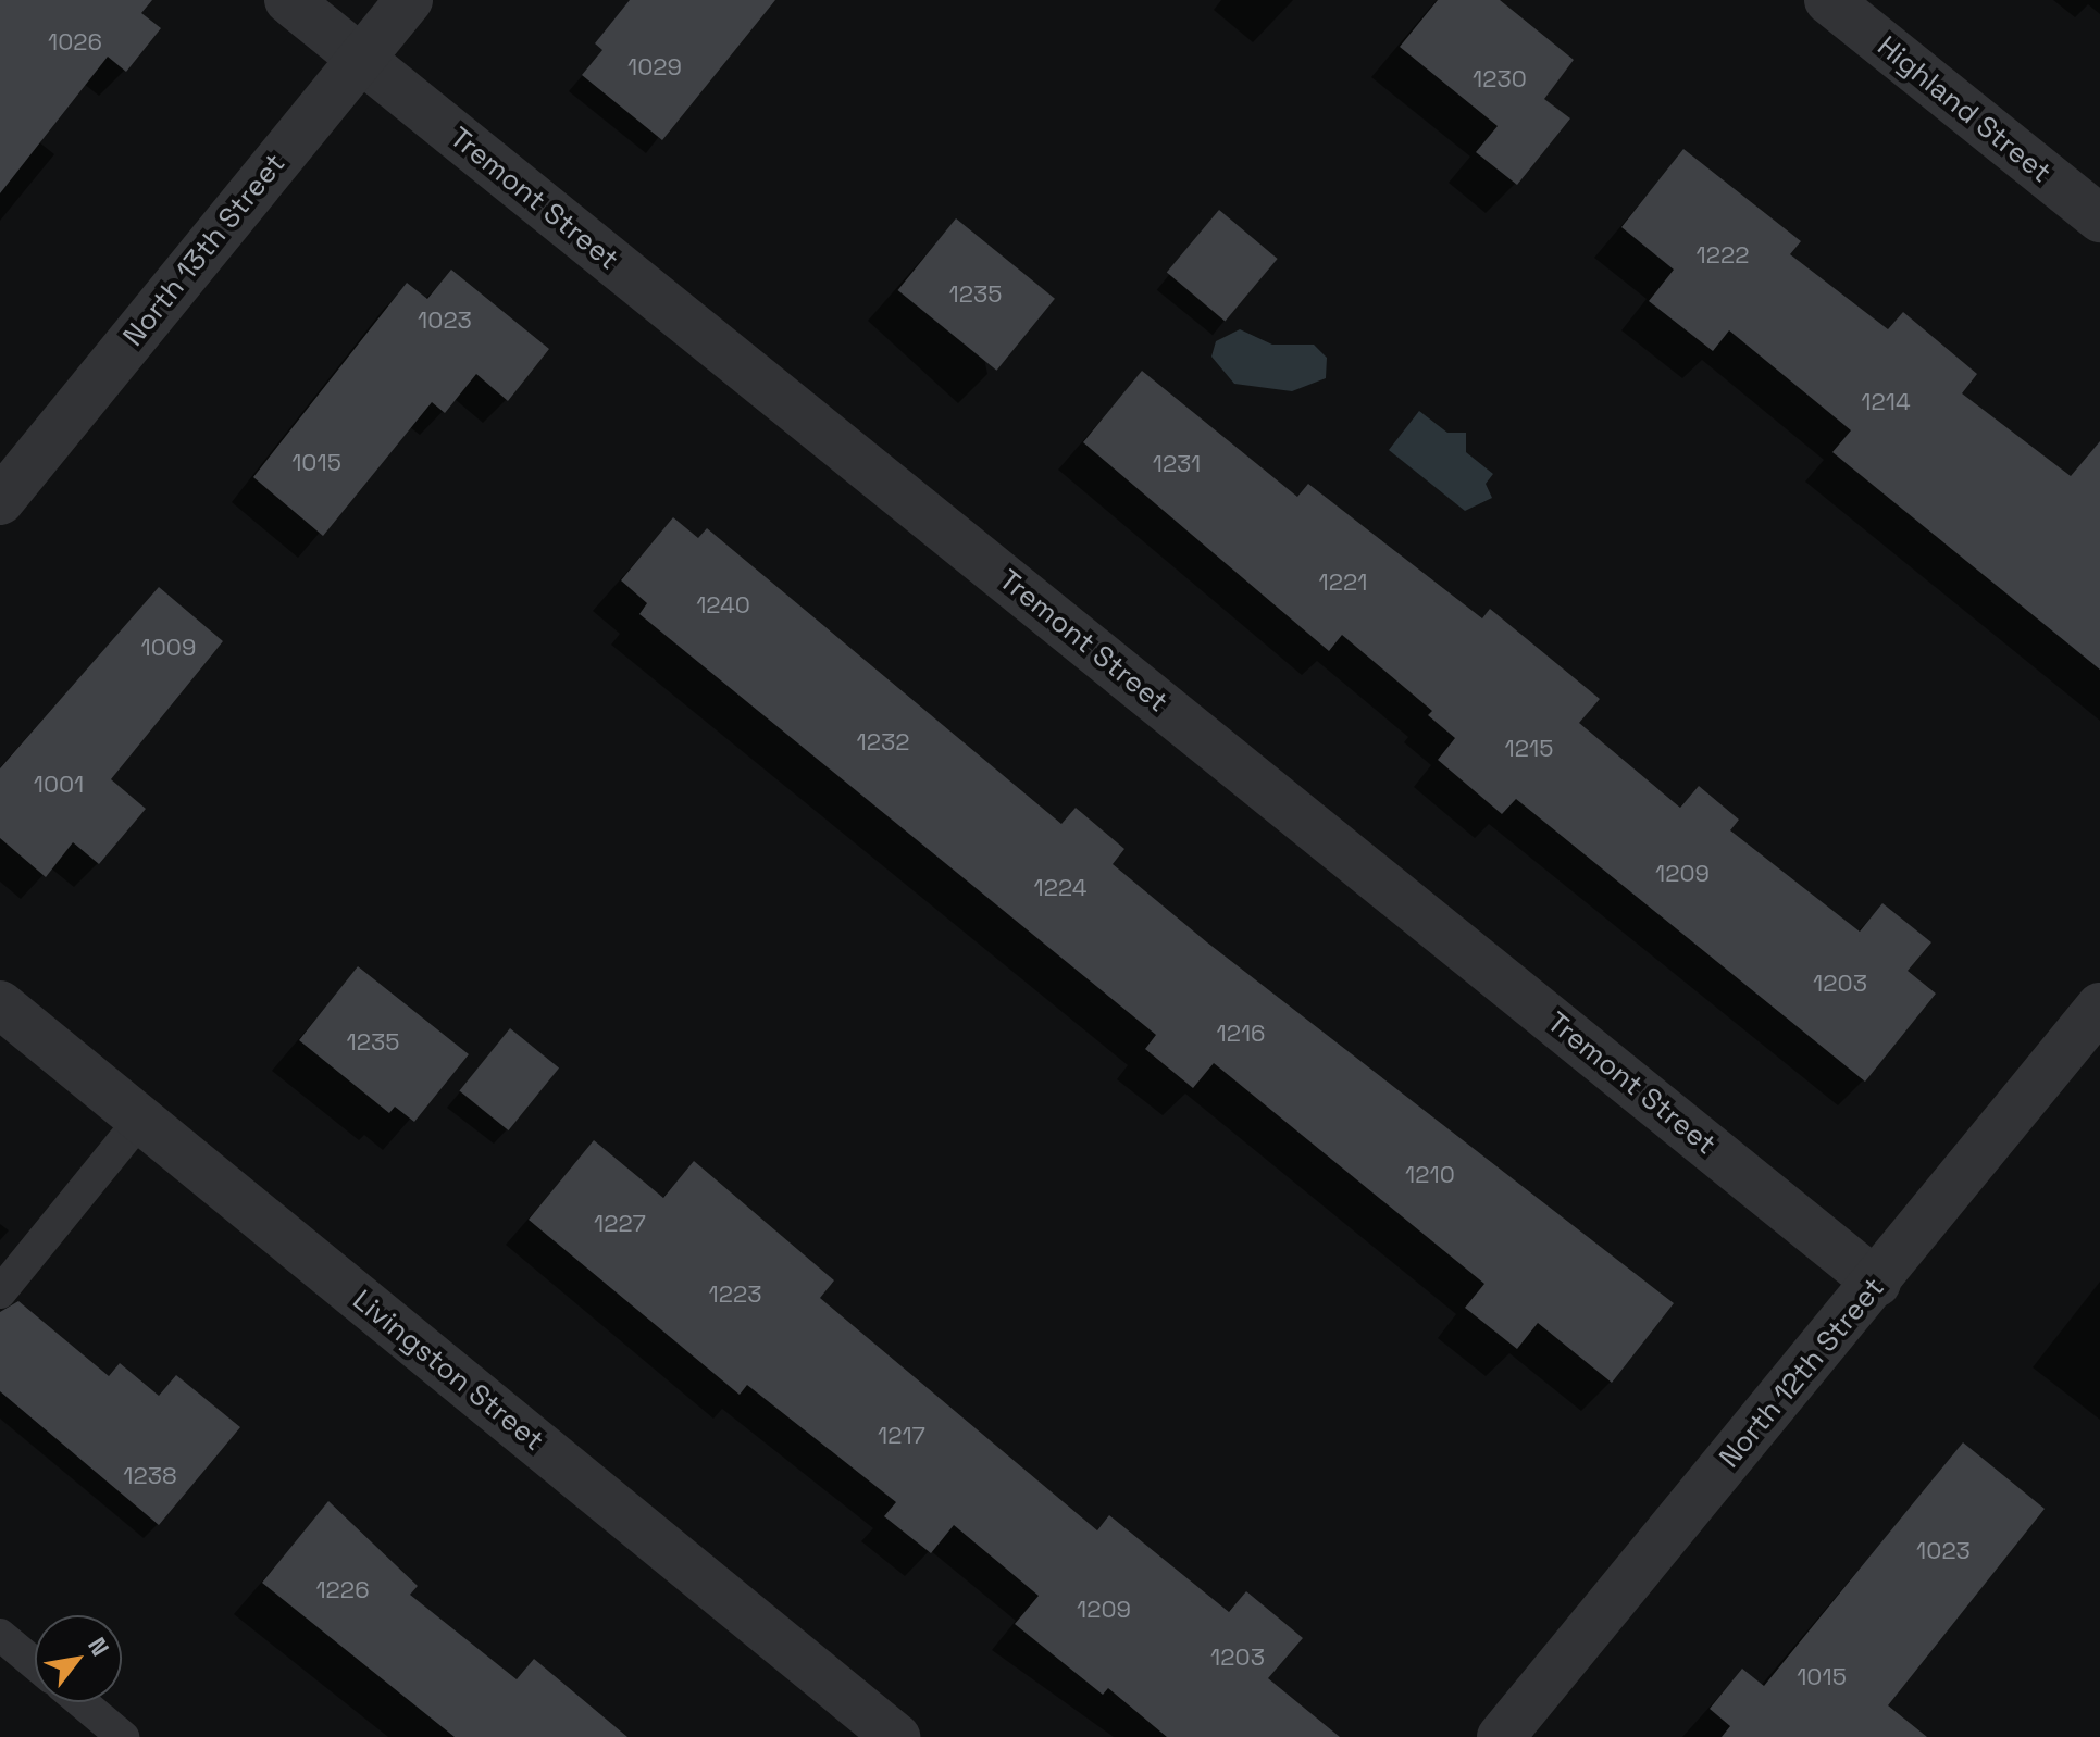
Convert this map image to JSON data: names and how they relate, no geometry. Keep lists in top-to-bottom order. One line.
{"streets":{"street":["Highland Street","Tremont Street","North 13th Street","Livingston Street","North 12th Street"]},"crossings":[["Tremont Street","North 13th Street"],["Tremont Street","North 12th Street"]],"house_numbers":["1026","1029","1230","1222","1235","1023","1214","1015","1231","1221","1240","1009","1232","1215","1001","1209","1224","1203","1216","1235","1210","1227","1223","1217","1238","1023","1226","1209","1203","1015"],"north":"top right"}
